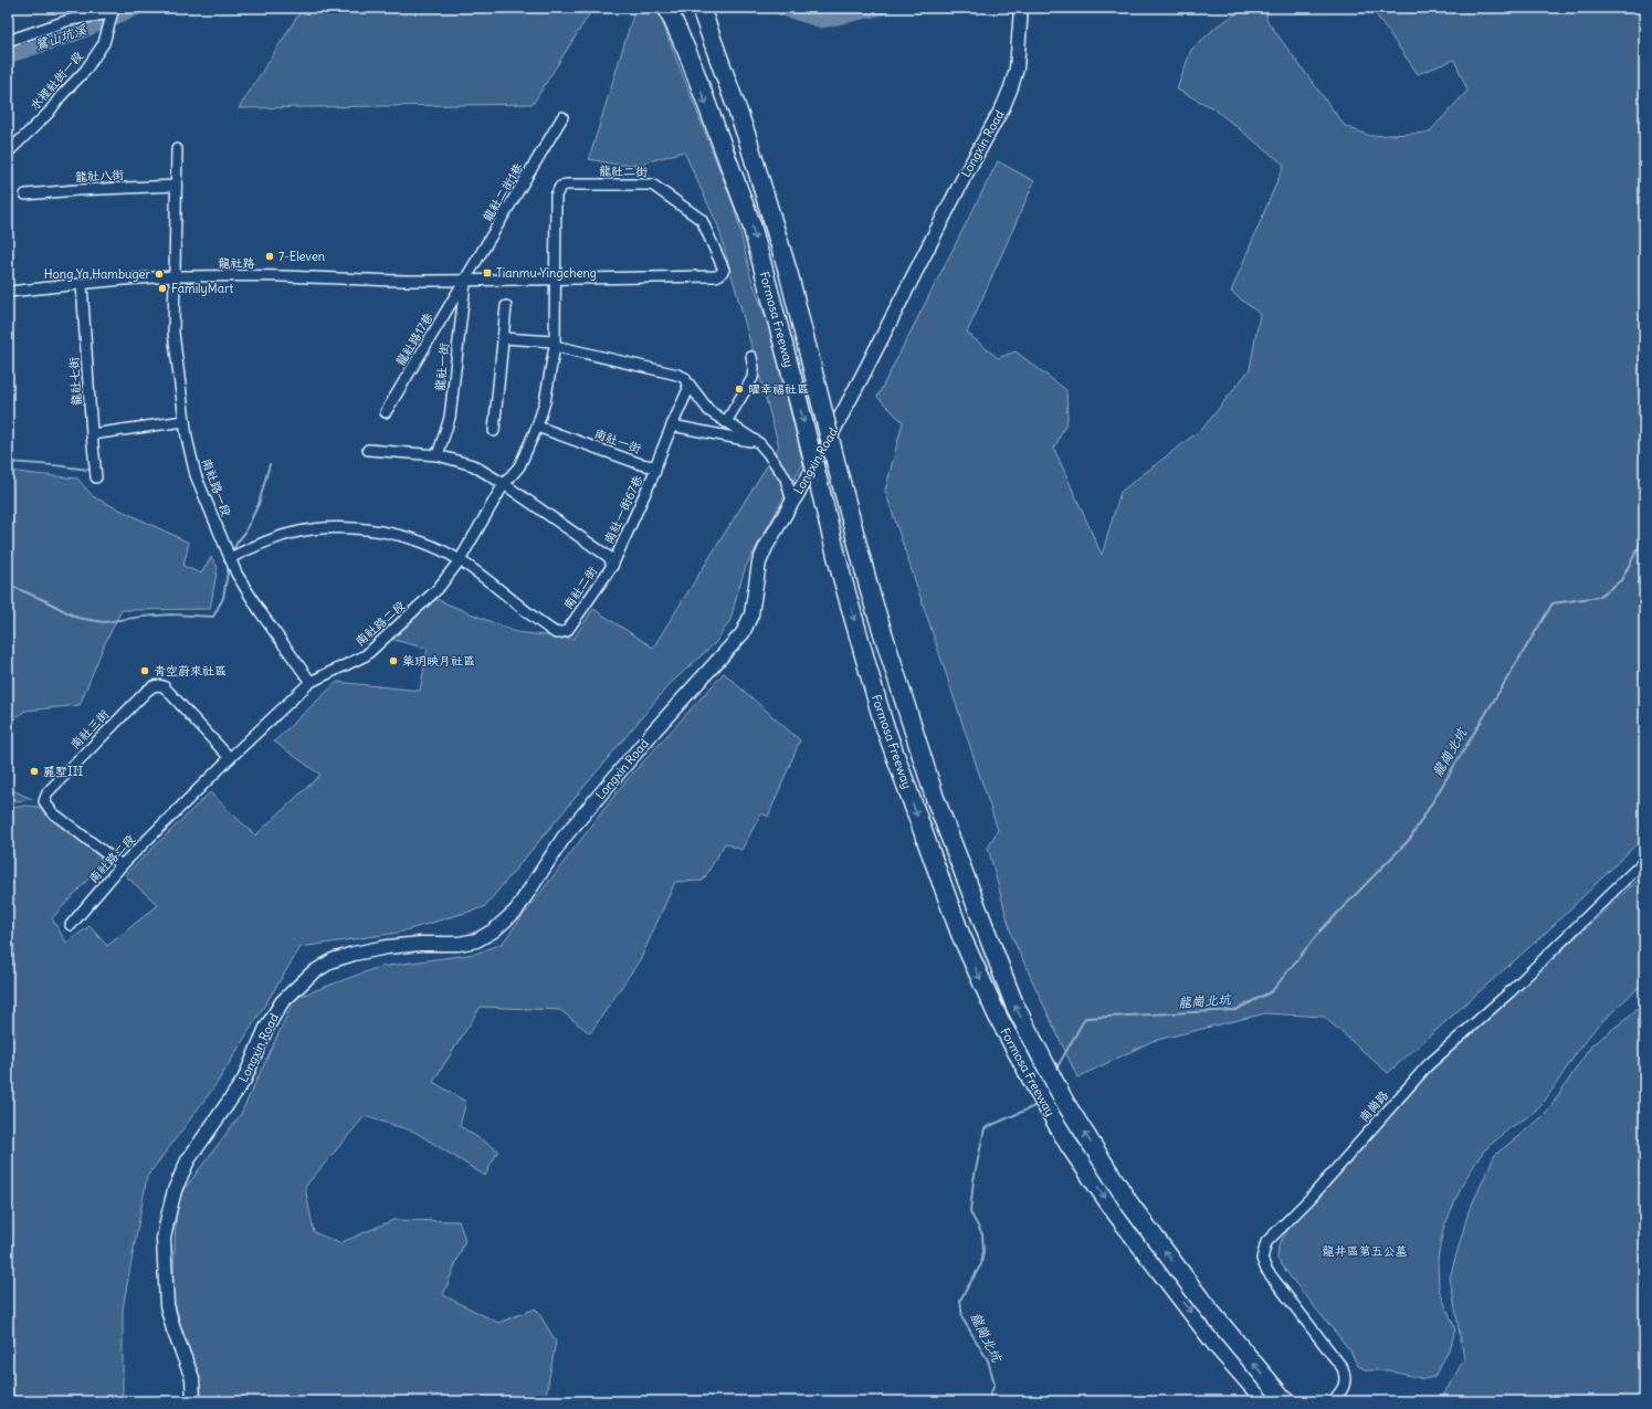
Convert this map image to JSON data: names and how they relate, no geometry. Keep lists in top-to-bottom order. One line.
{"streets":{"highway":["Formosa Freeway"],"street":["水裡社街一段","Longxin Road","龍社二街","龍社八街","龍社二街1巷","龍社路","龍社路17巷","龍社一街","龍社七街","南社一街","南社路一段","南社一街67巷","南社二街","南社路二段","南社三街","南崗路"]},"crossings":[["龍社二街","龍社二街1巷"],["龍社二街","龍社路"],["龍社二街","龍社路17巷"],["龍社二街","龍社一街"],["龍社二街","南社路二段"],["龍社二街1巷","龍社路"],["龍社二街1巷","龍社路17巷"],["龍社二街1巷","龍社一街"],["龍社路","龍社路17巷"],["龍社路","龍社一街"],["龍社路","龍社七街"],["龍社路","南社路一段"],["龍社路17巷","龍社一街"],["龍社一街","南社二街"],["南社一街","南社一街67巷"],["南社一街","南社路二段"],["南社路一段","南社二街"],["南社路一段","南社路二段"],["南社一街67巷","南社二街"],["南社二街","南社路二段"],["南社路二段","南社三街"]],"water":["鷺山坑溪","龍崗北坑"],"parks":["龍井區第五公墓"],"places":{"other":["7-Eleven","Hong Ya Hambuger","FamilyMart","曜幸福社區","築玥映月社區","青空蔚來社區","麗墅III"],"transit":["Tianmu Yingcheng"]}}
